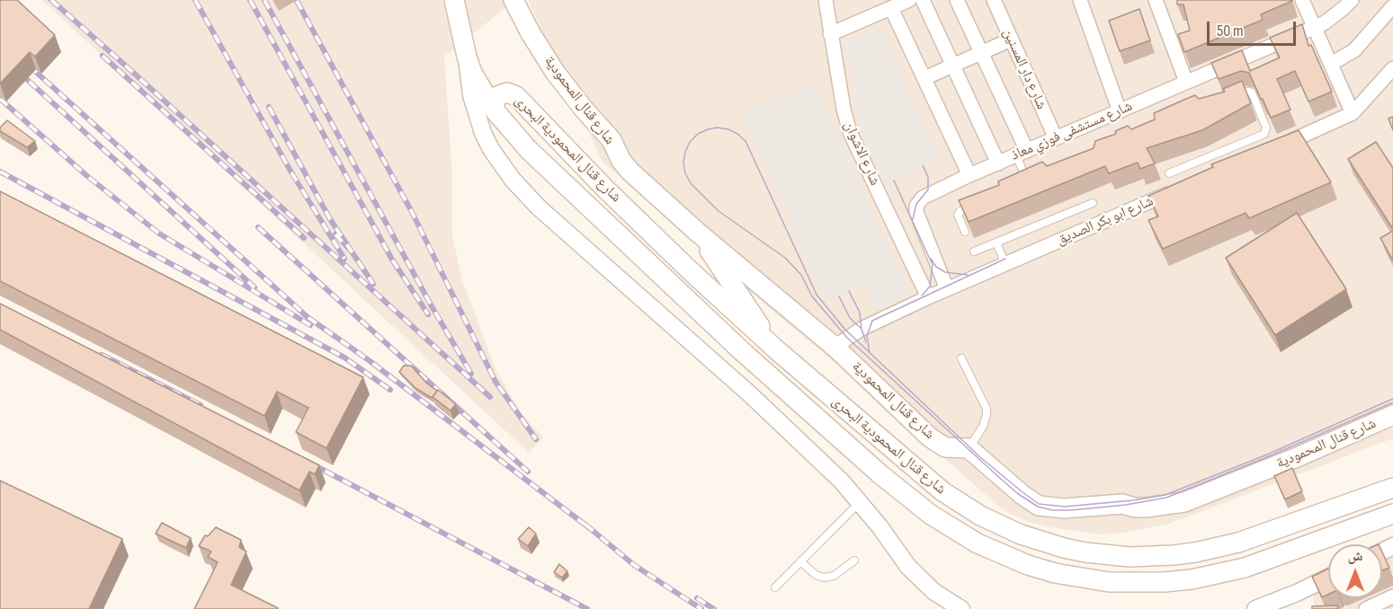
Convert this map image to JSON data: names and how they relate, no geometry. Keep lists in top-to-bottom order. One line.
{"streets":{"main road":["شارع قنال المحمودية","شارع قنال المحمودية البحرى"],"street":["شارع دار المسنين","شارع مستشفى فوزي معاذ","شارع الاشوان","شارع ابو بكر الصديق"]},"crossings":[["شارع دار المسنين","شارع مستشفى فوزي معاذ"],["شارع قنال المحمودية","شارع ابو بكر الصديق"],["شارع الاشوان","شارع ابو بكر الصديق"]],"scale_bar":"50 m","north":"top"}
